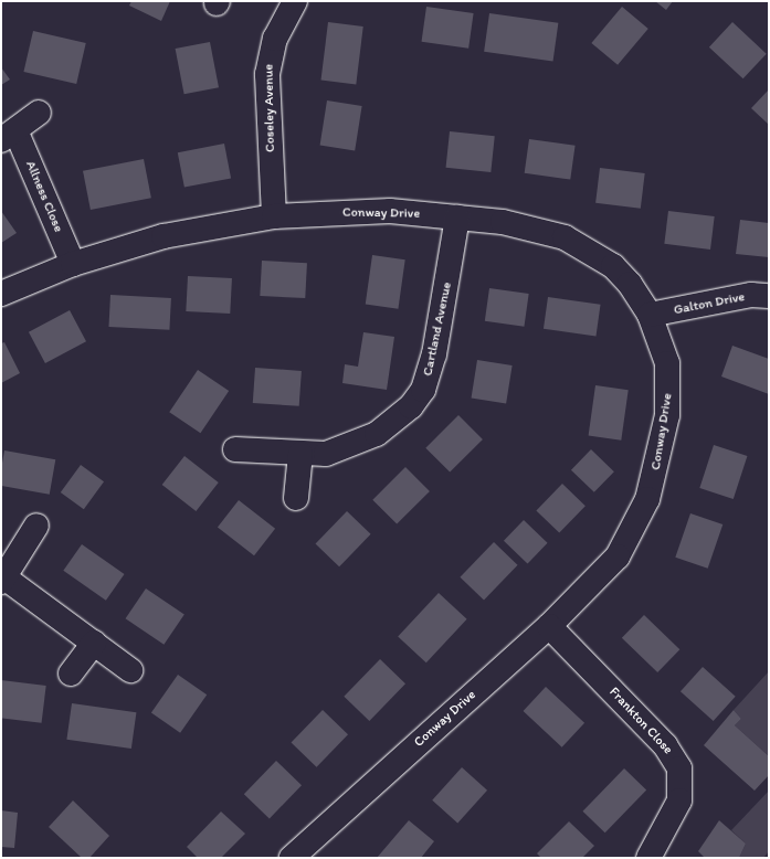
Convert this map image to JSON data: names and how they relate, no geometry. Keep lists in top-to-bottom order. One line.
{"streets":{"street":["Coseley Avenue","Allness Close","Conway Drive","Galton Drive","Cartland Avenue","Frankton Close"]},"crossings":[["Coseley Avenue","Conway Drive"],["Allness Close","Conway Drive"],["Conway Drive","Galton Drive"],["Conway Drive","Cartland Avenue"],["Conway Drive","Frankton Close"]]}
